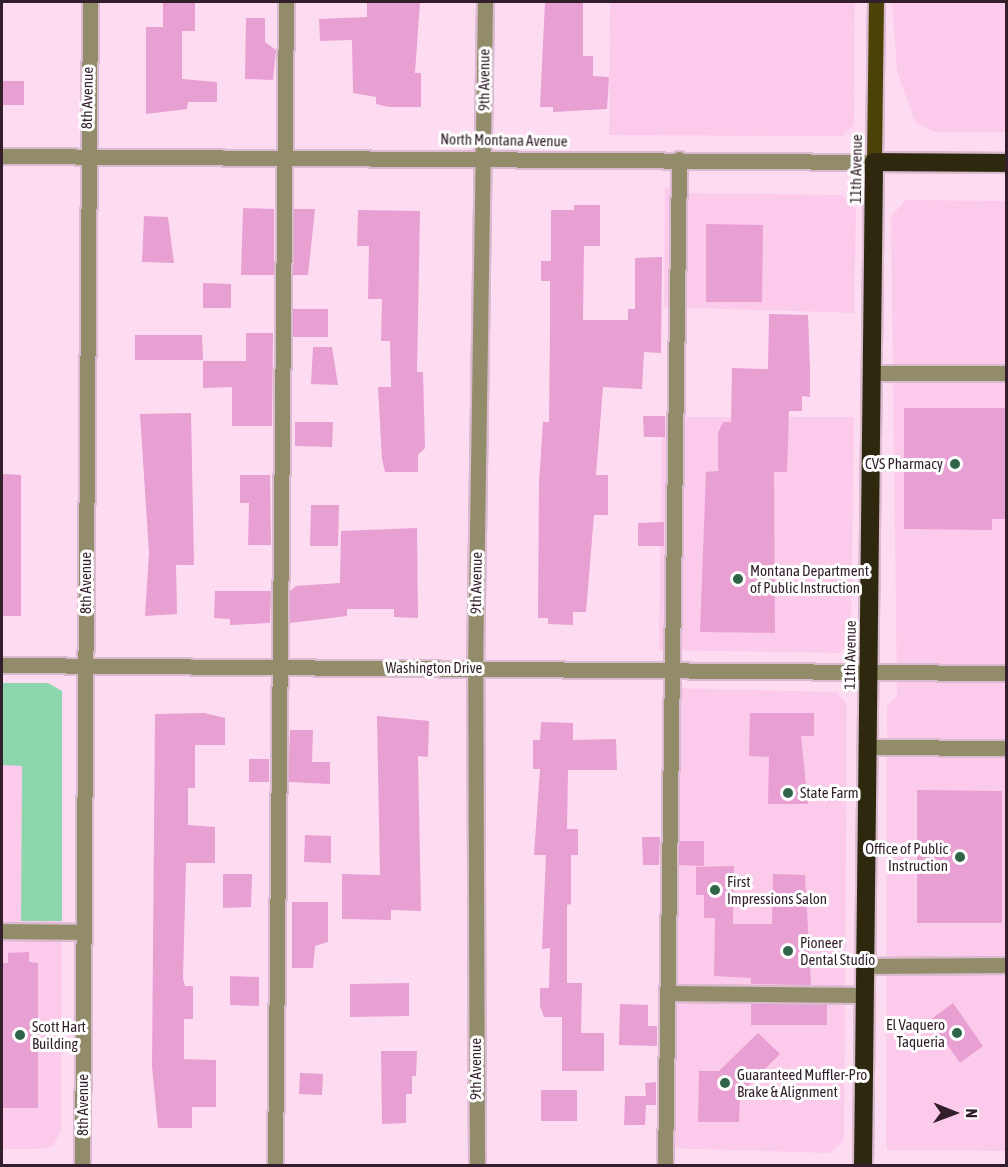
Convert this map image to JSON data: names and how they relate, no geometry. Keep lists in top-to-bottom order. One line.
{"streets":{"highway":["North Montana Avenue","11th Avenue"],"street":["9th Avenue","8th Avenue","Washington Drive"]},"crossings":[["9th Avenue","North Montana Avenue"],["9th Avenue","Washington Drive"],["8th Avenue","North Montana Avenue"],["8th Avenue","Washington Drive"],["North Montana Avenue","11th Avenue"],["11th Avenue","Washington Drive"]],"places":["CVS Pharmacy","Montana Department of Public Instruction","State Farm","Office of Public Instruction","First Impressions Salon","Pioneer Dental Studio","El Vaquero Taqueria","Scott Hart Building","Guaranteed Muffler-Pro Brake & Alignment"],"north":"right"}
